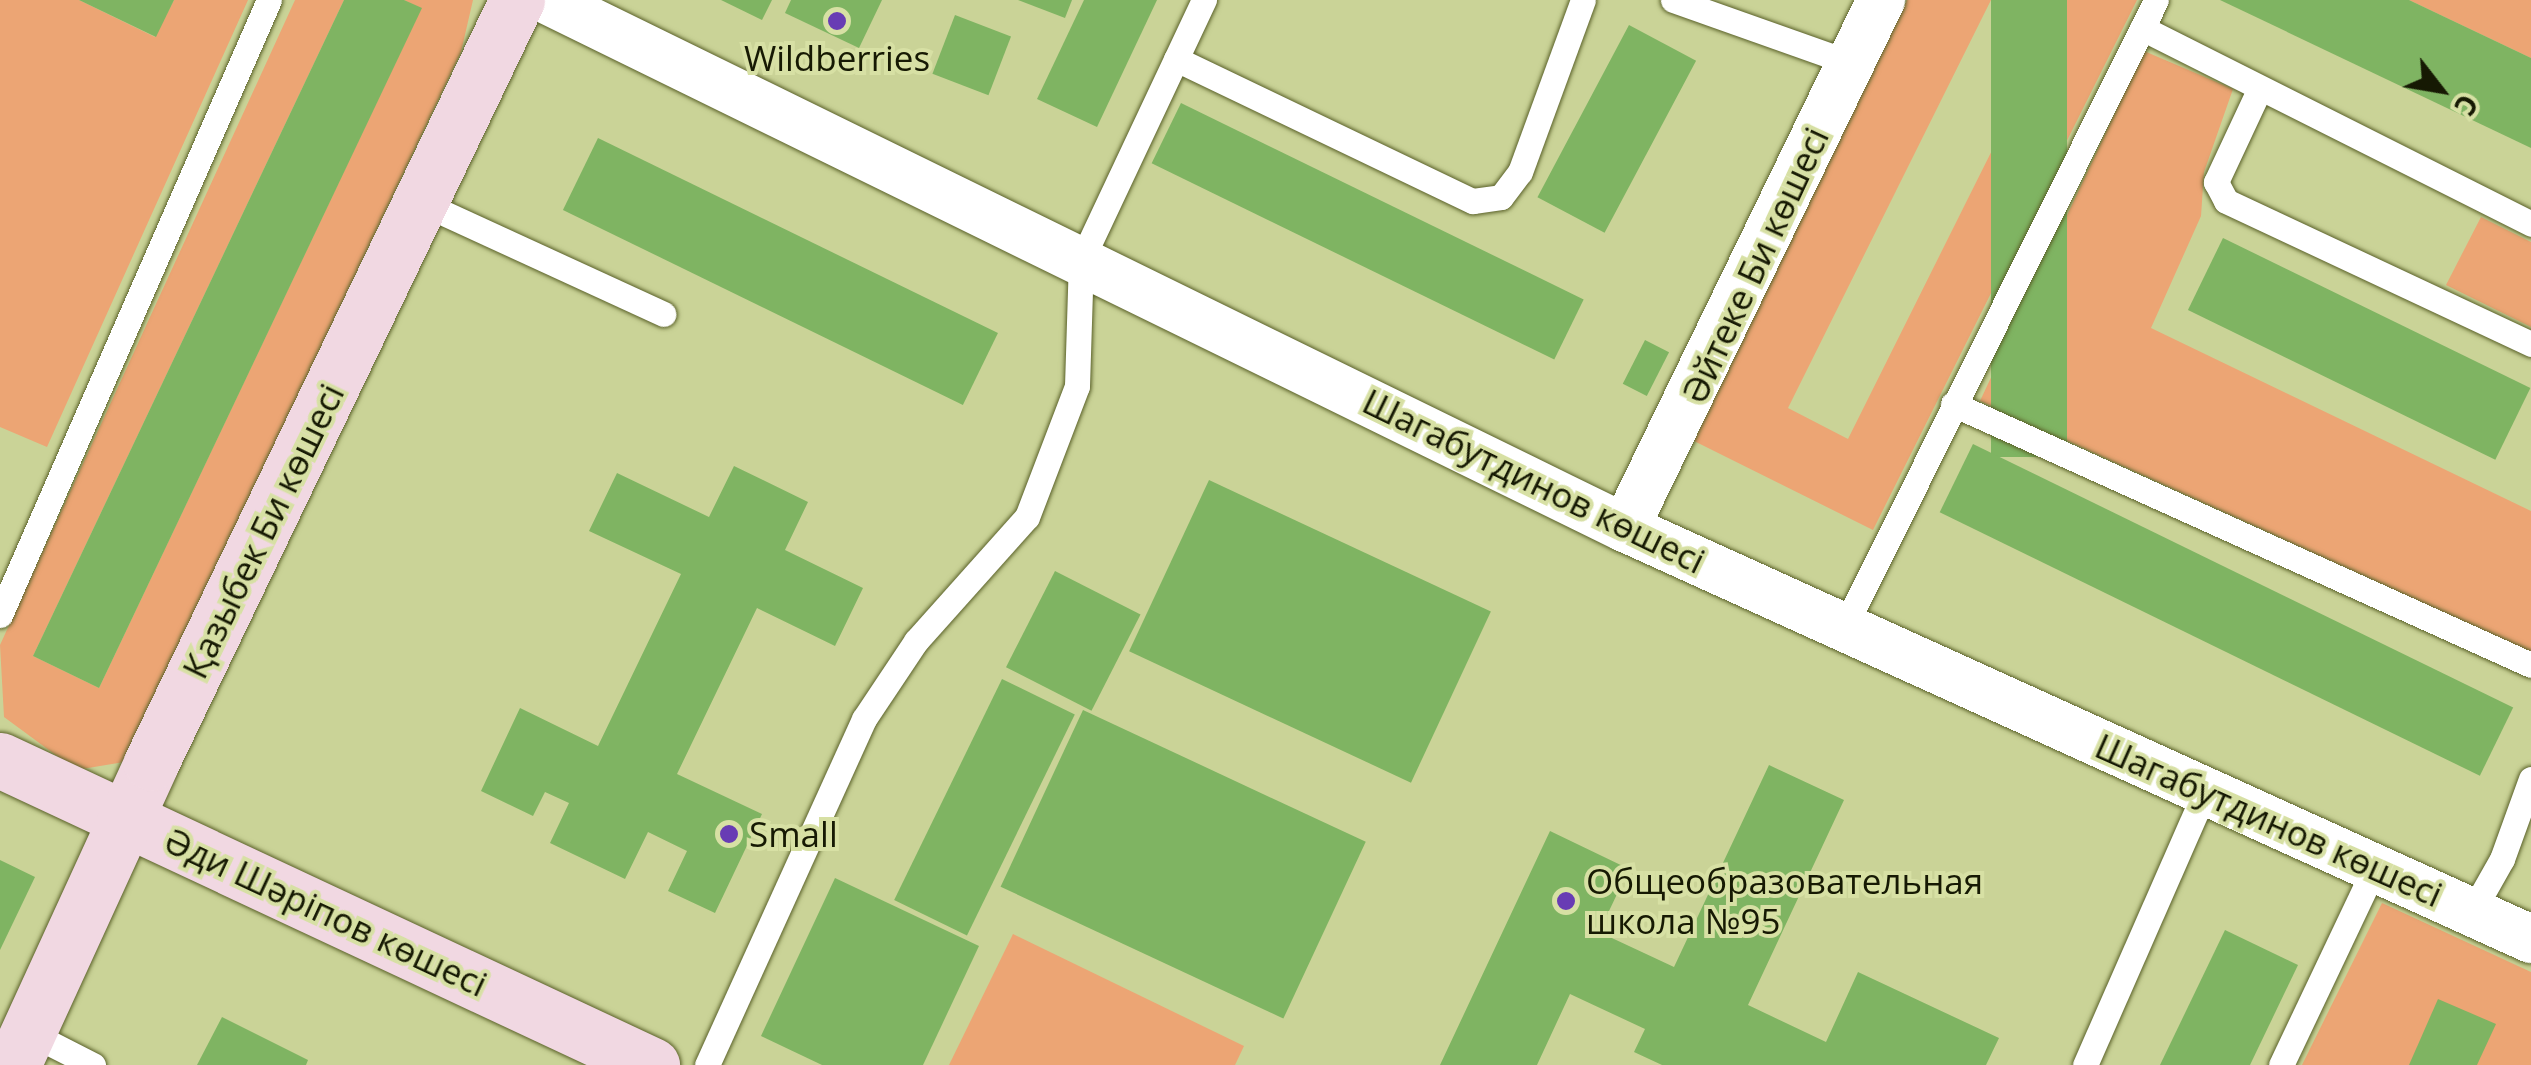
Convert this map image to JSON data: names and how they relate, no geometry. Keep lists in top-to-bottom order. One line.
{"streets":{"street":["Әйтеке Би көшесі","Шагабутдинов көшесі","Қазыбек Би көшесі","Әди Шәріпов көшесі"]},"crossings":[["Әйтеке Би көшесі","Шагабутдинов көшесі"],["Қазыбек Би көшесі","Әди Шәріпов көшесі"]],"places":["Wildberries","Small","Общеобразовательная школа №95"],"north":"bottom right"}
